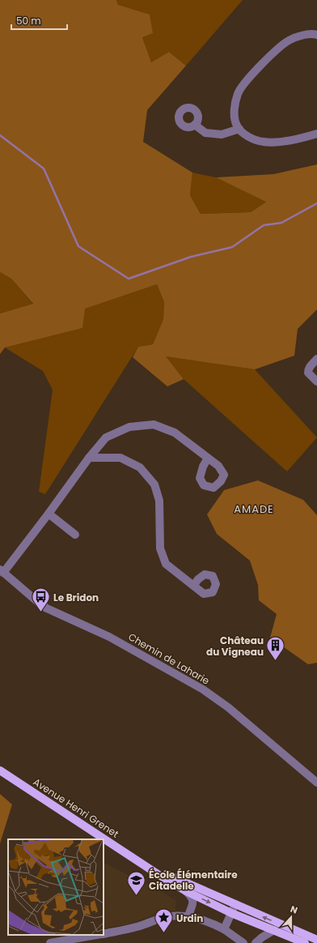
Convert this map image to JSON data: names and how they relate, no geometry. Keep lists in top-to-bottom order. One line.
{"streets":{"main road":["Avenue Henri Grenet"],"street":["Chemin de Laharie"]},"districts":["AMADE"],"places":{"bus stop":["Le Bridon"],"building":["Château du Vigneau"],"school or university":["École Élémentaire Citadelle"],"place":["Urdin"]},"scale_bar":"50 m","north":"top"}
